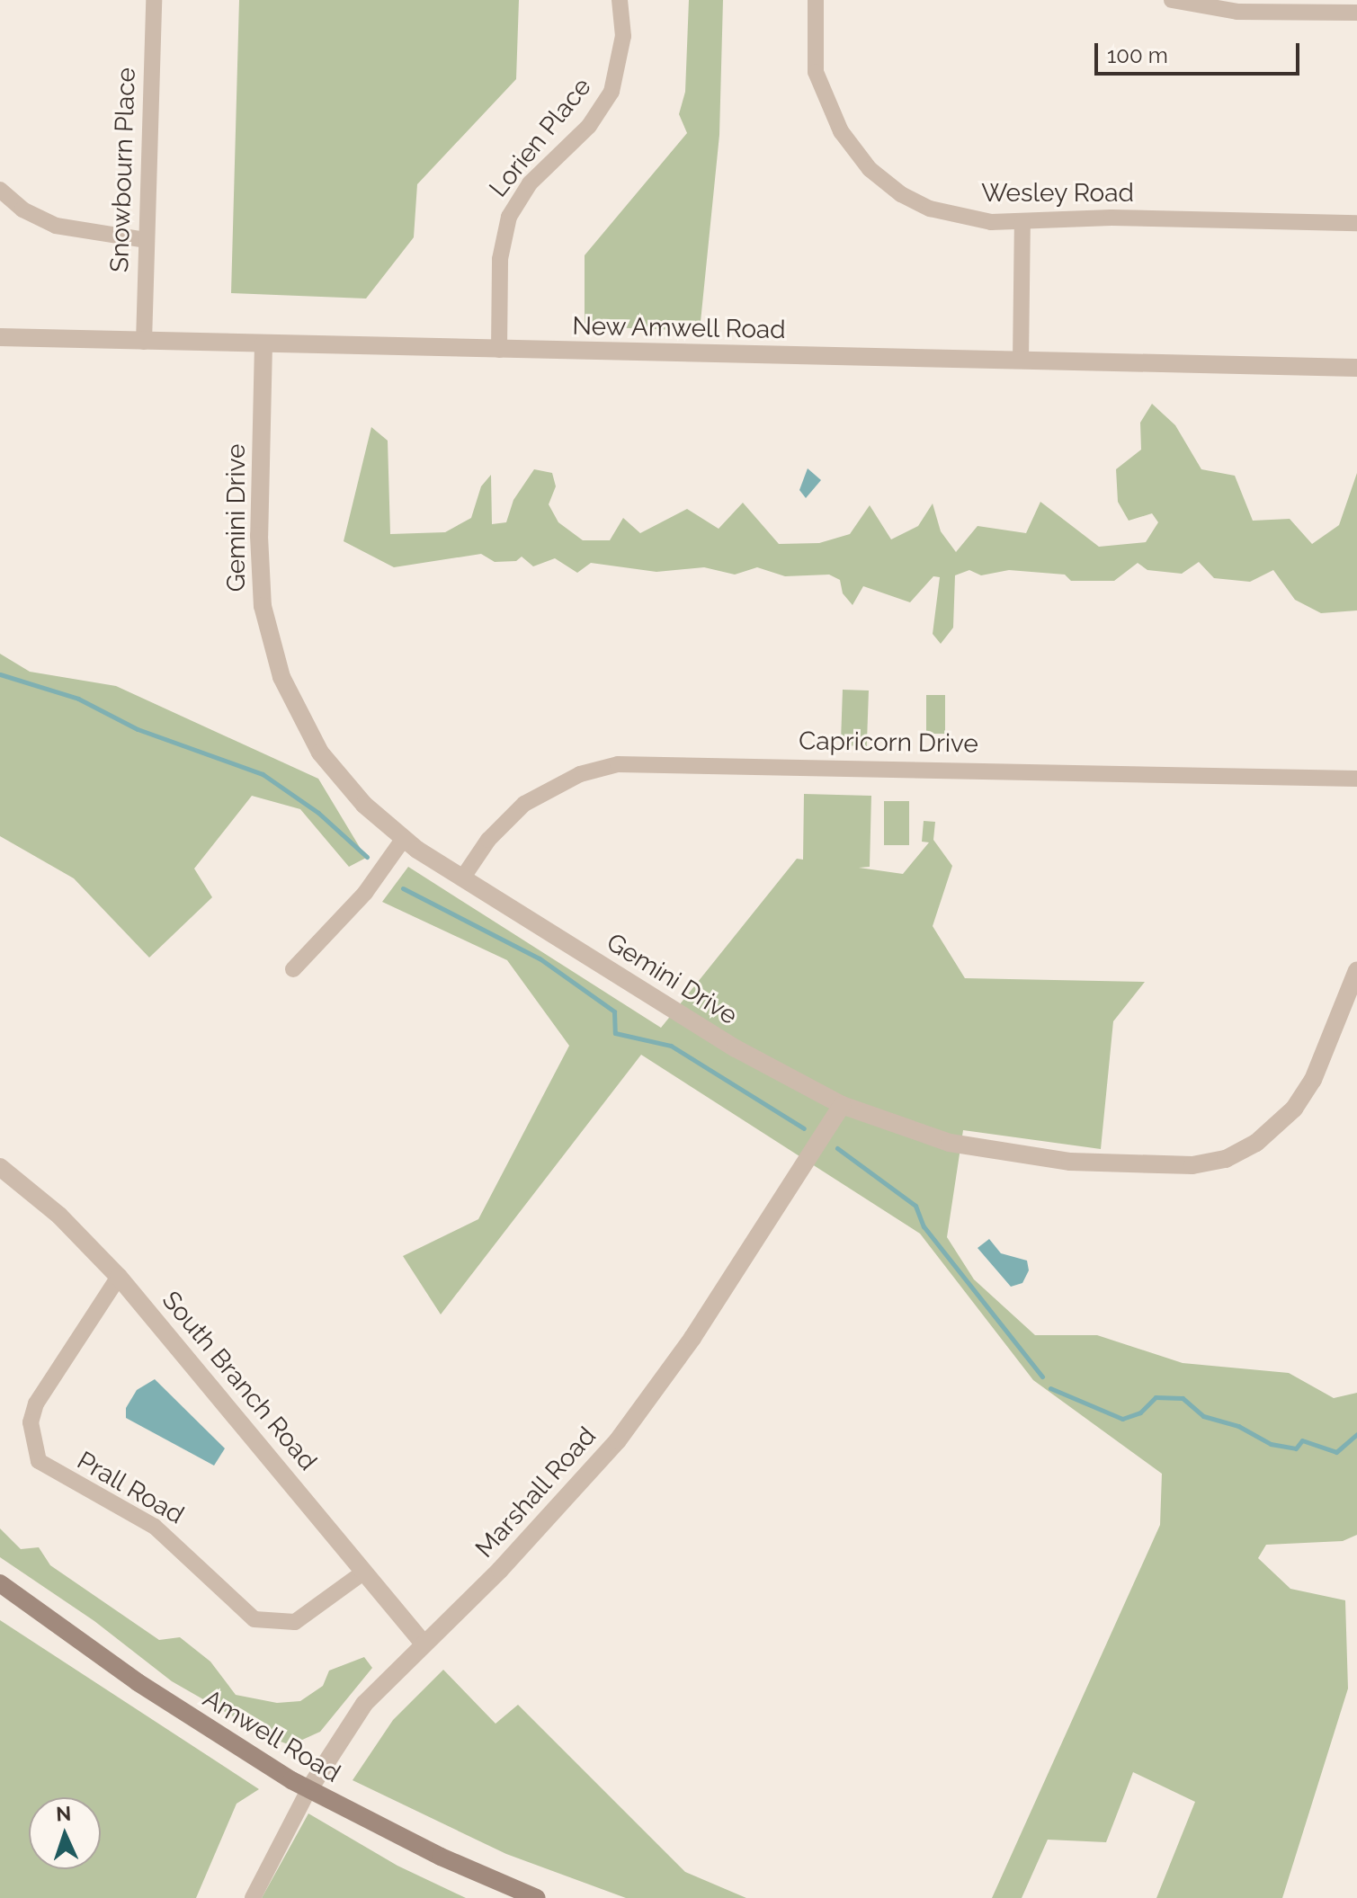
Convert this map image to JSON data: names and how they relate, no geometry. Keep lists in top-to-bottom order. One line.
{"streets":{"main road":["Amwell Road"],"street":["Lorien Place","Snowbourn Place","Wesley Road","New Amwell Road","Gemini Drive","Capricorn Drive","South Branch Road","Prall Road","Marshall Road"]},"crossings":[["Lorien Place","New Amwell Road"],["Snowbourn Place","New Amwell Road"],["New Amwell Road","Gemini Drive"],["Gemini Drive","Capricorn Drive"],["Gemini Drive","Marshall Road"],["South Branch Road","Prall Road"],["South Branch Road","Marshall Road"],["Marshall Road","Amwell Road"]],"scale_bar":"100 m","north":"top"}
